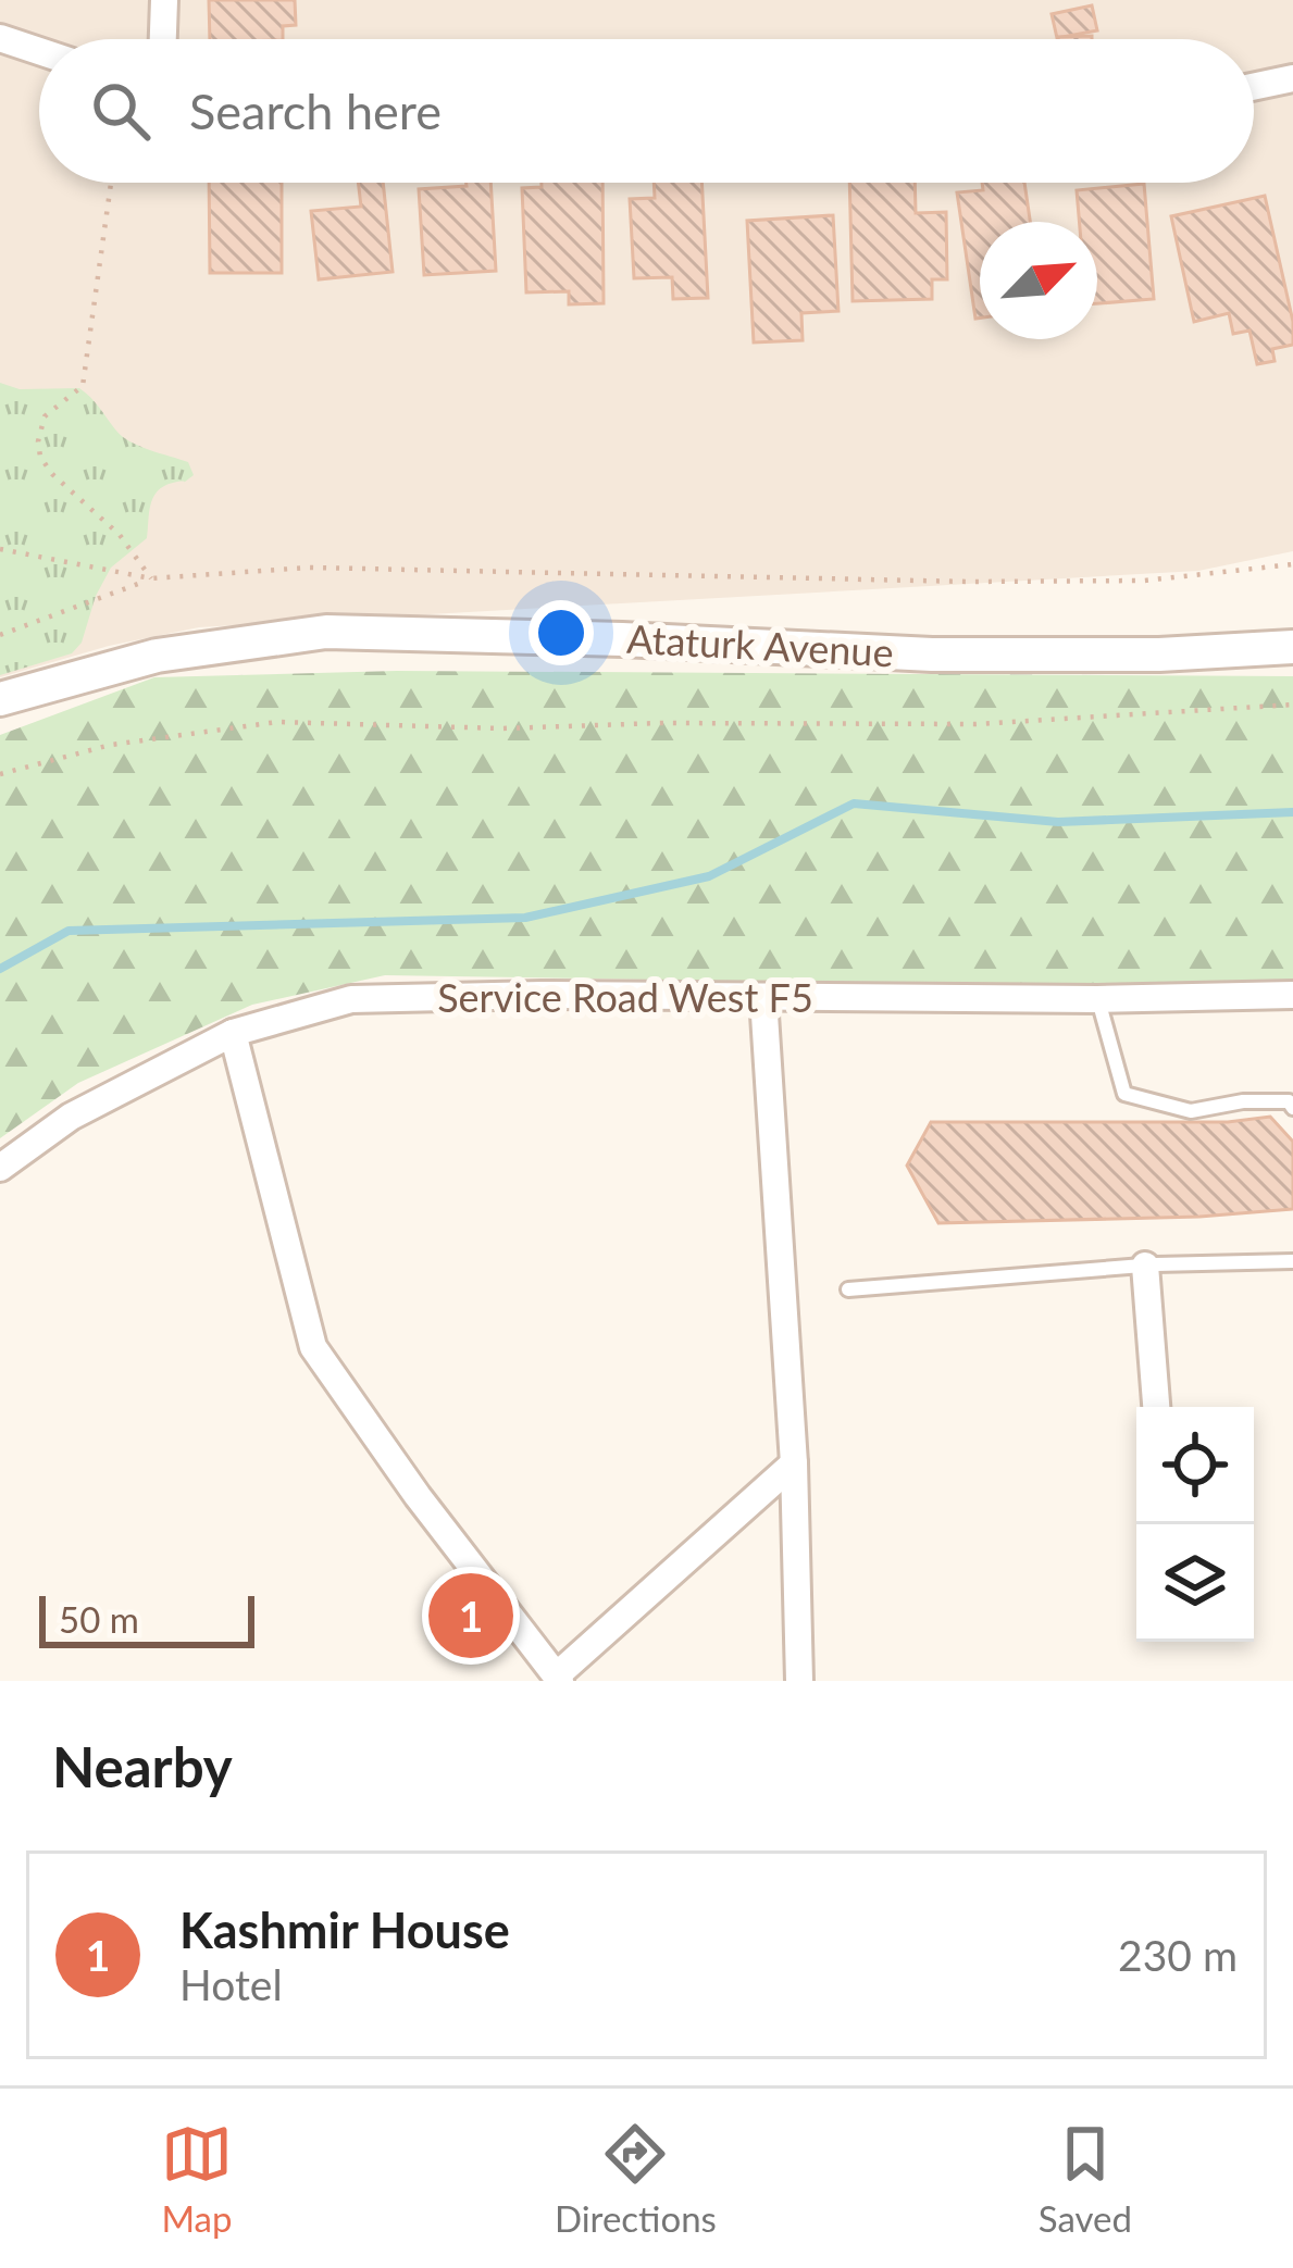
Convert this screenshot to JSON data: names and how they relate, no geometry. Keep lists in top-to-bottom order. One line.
{"streets":{"street":["Ataturk Avenue","Service Road West F5"]},"scale_bar":"50 m","north":"top right","page":{"search":"Search here","pins":"1","scale":"50 m","heading":"Nearby","list":[{"mark":"1","name":"Kashmir House","note":"Hotel","value":"230 m"}],"nav":["Map","Directions","Saved"]}}
